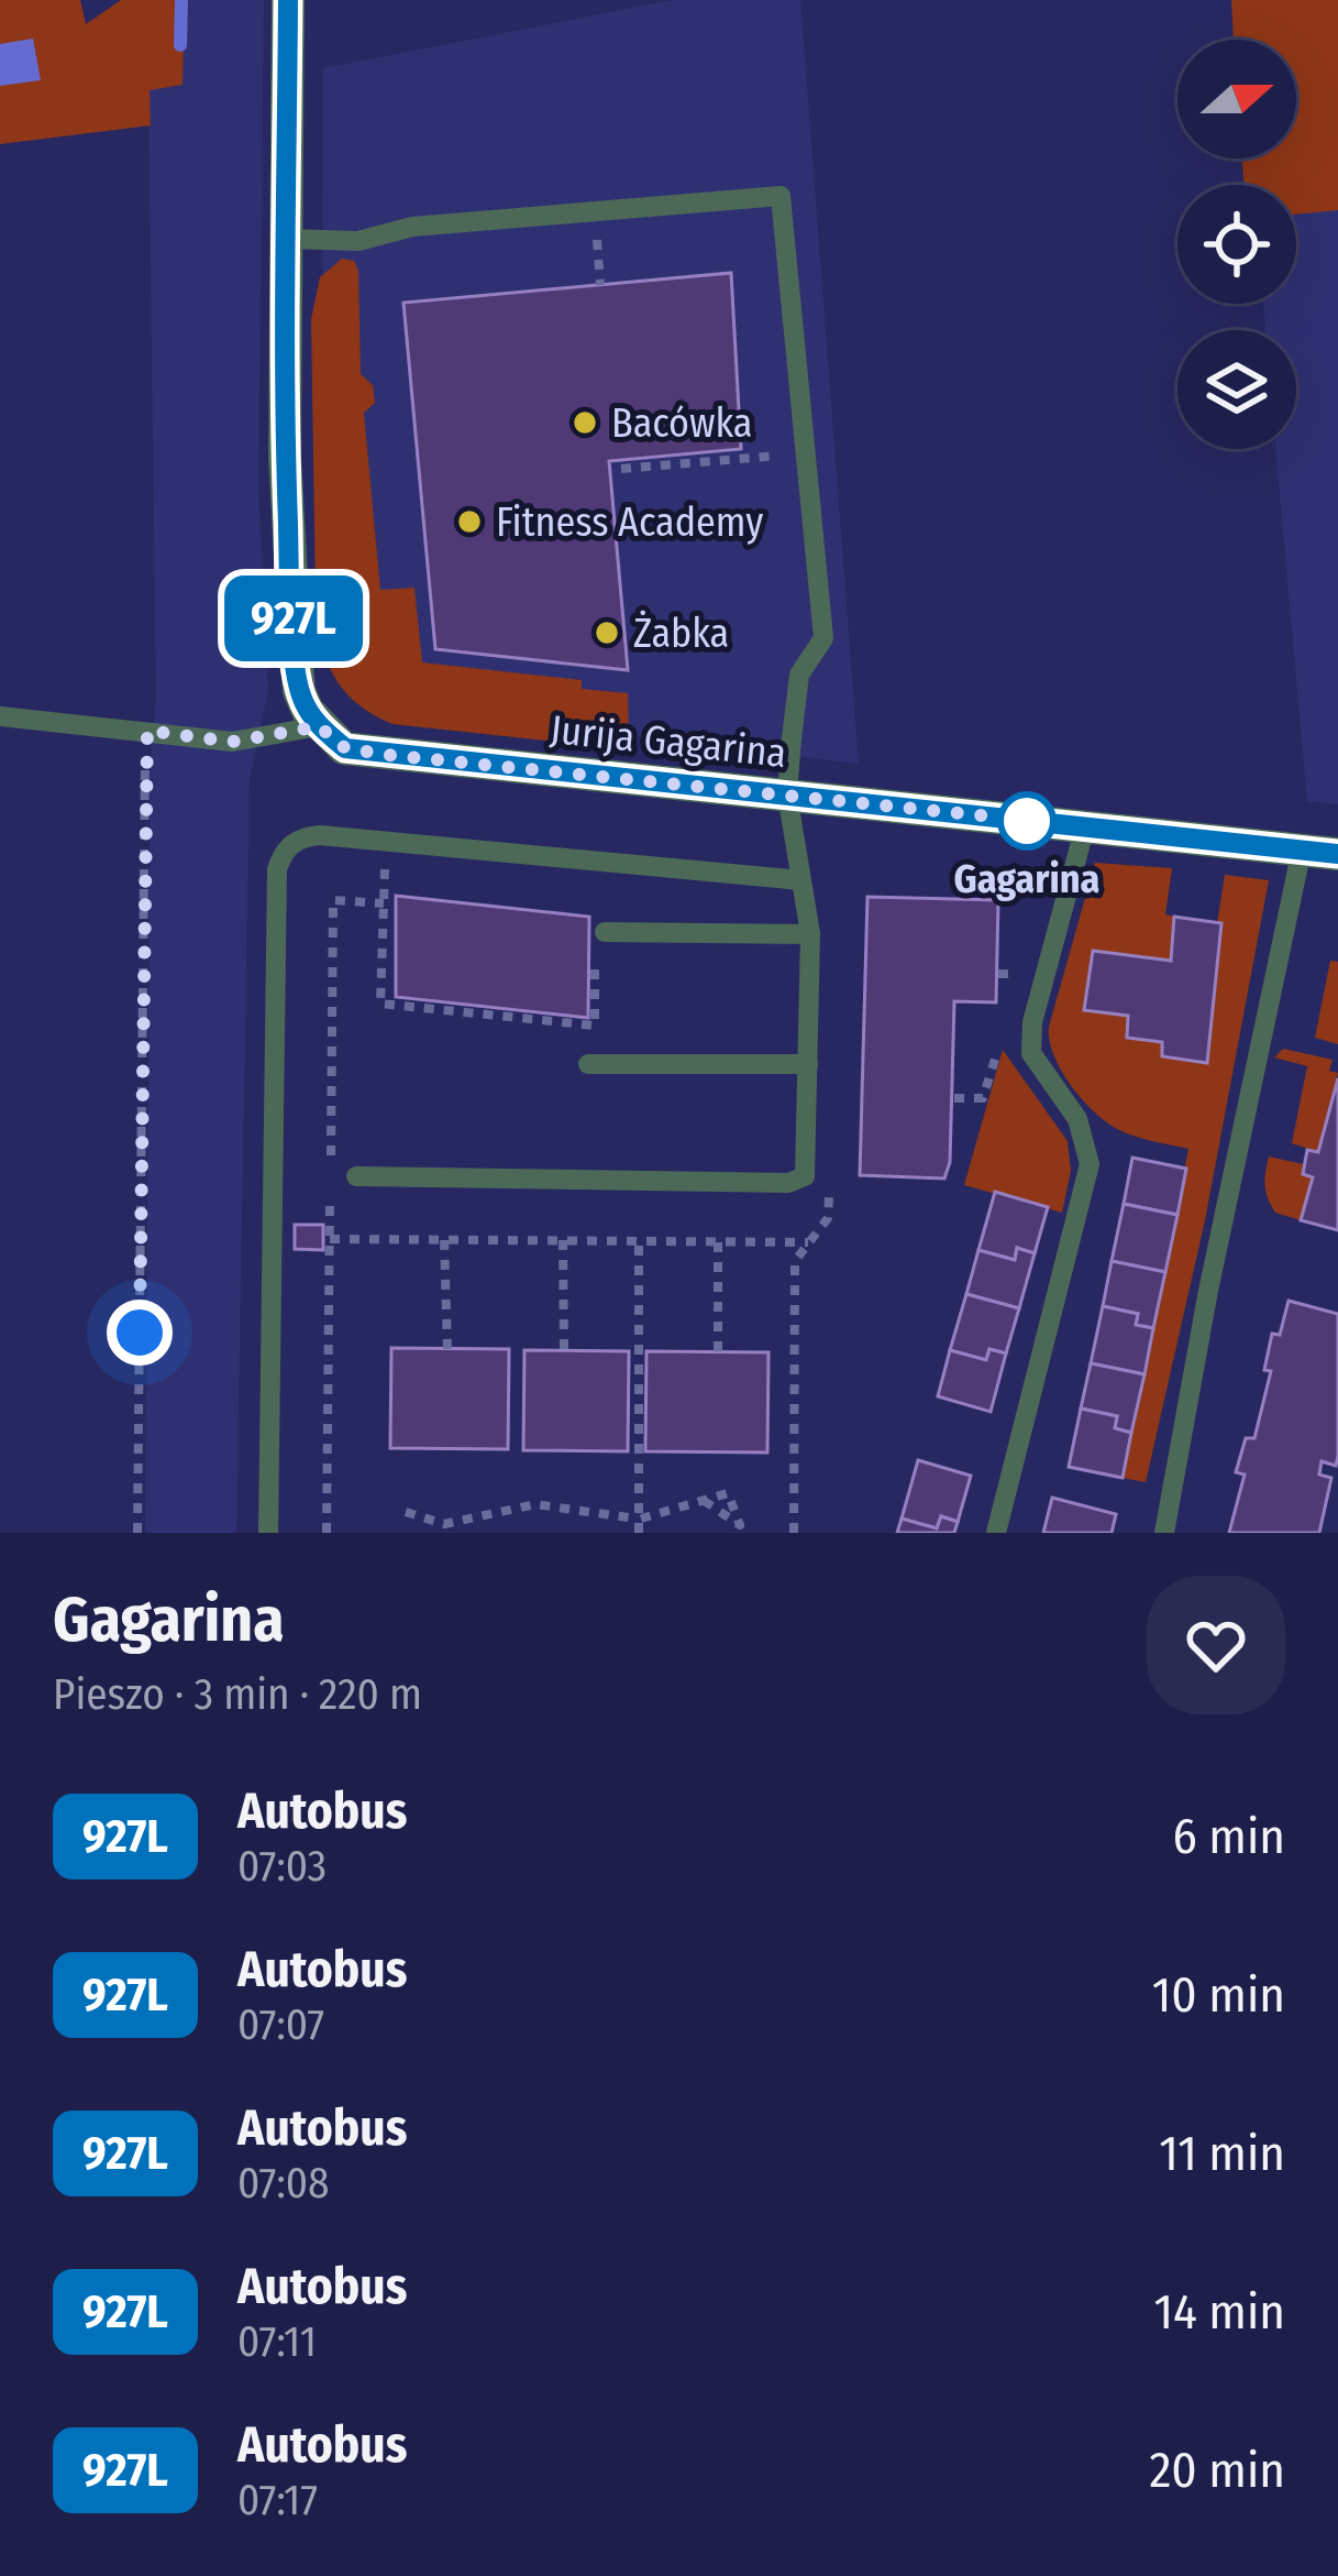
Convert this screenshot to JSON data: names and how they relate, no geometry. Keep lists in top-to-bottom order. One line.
{"streets":{"street":["Jurija Gagarina"]},"places":["Bacówka","Fitness Academy","Żabka","Gagarina"],"lines":["bus line 927L"],"north":"right","page":{"on_map":"927L","heading":["Gagarina","Pieszo · 3 min · 220 m"],"list":[{"mark":"927L","name":"Autobus","note":"07:03","value":"6 min"},{"mark":"927L","name":"Autobus","note":"07:07","value":"10 min"},{"mark":"927L","name":"Autobus","note":"07:08","value":"11 min"},{"mark":"927L","name":"Autobus","note":"07:11","value":"14 min"},{"mark":"927L","name":"Autobus","note":"07:17","value":"20 min"}]}}
